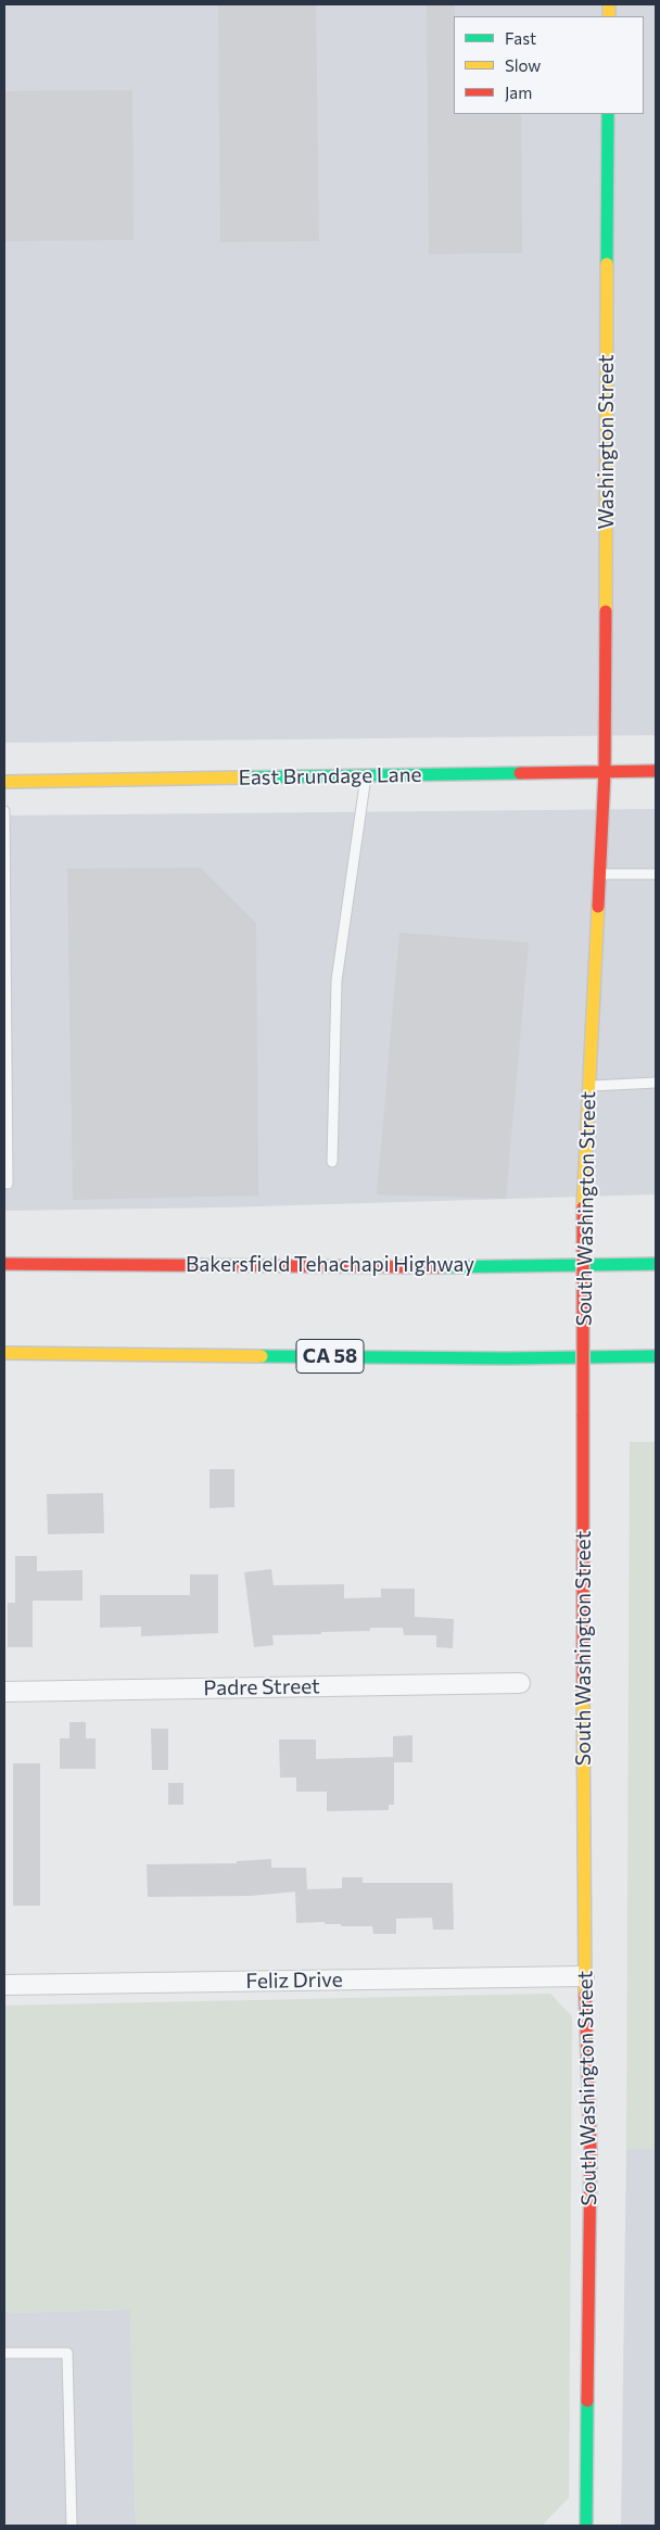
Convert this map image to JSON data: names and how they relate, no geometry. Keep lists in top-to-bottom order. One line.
{"streets":{"main road":["Washington Street","East Brundage Lane","South Washington Street","Bakersfield Tehachapi Highway","CA 58"],"street":["Padre Street","Feliz Drive"]},"crossings":[["Washington Street","East Brundage Lane"],["Washington Street","South Washington Street"],["East Brundage Lane","South Washington Street"],["South Washington Street","Feliz Drive"]],"legend":["Fast","Slow","Jam"]}
